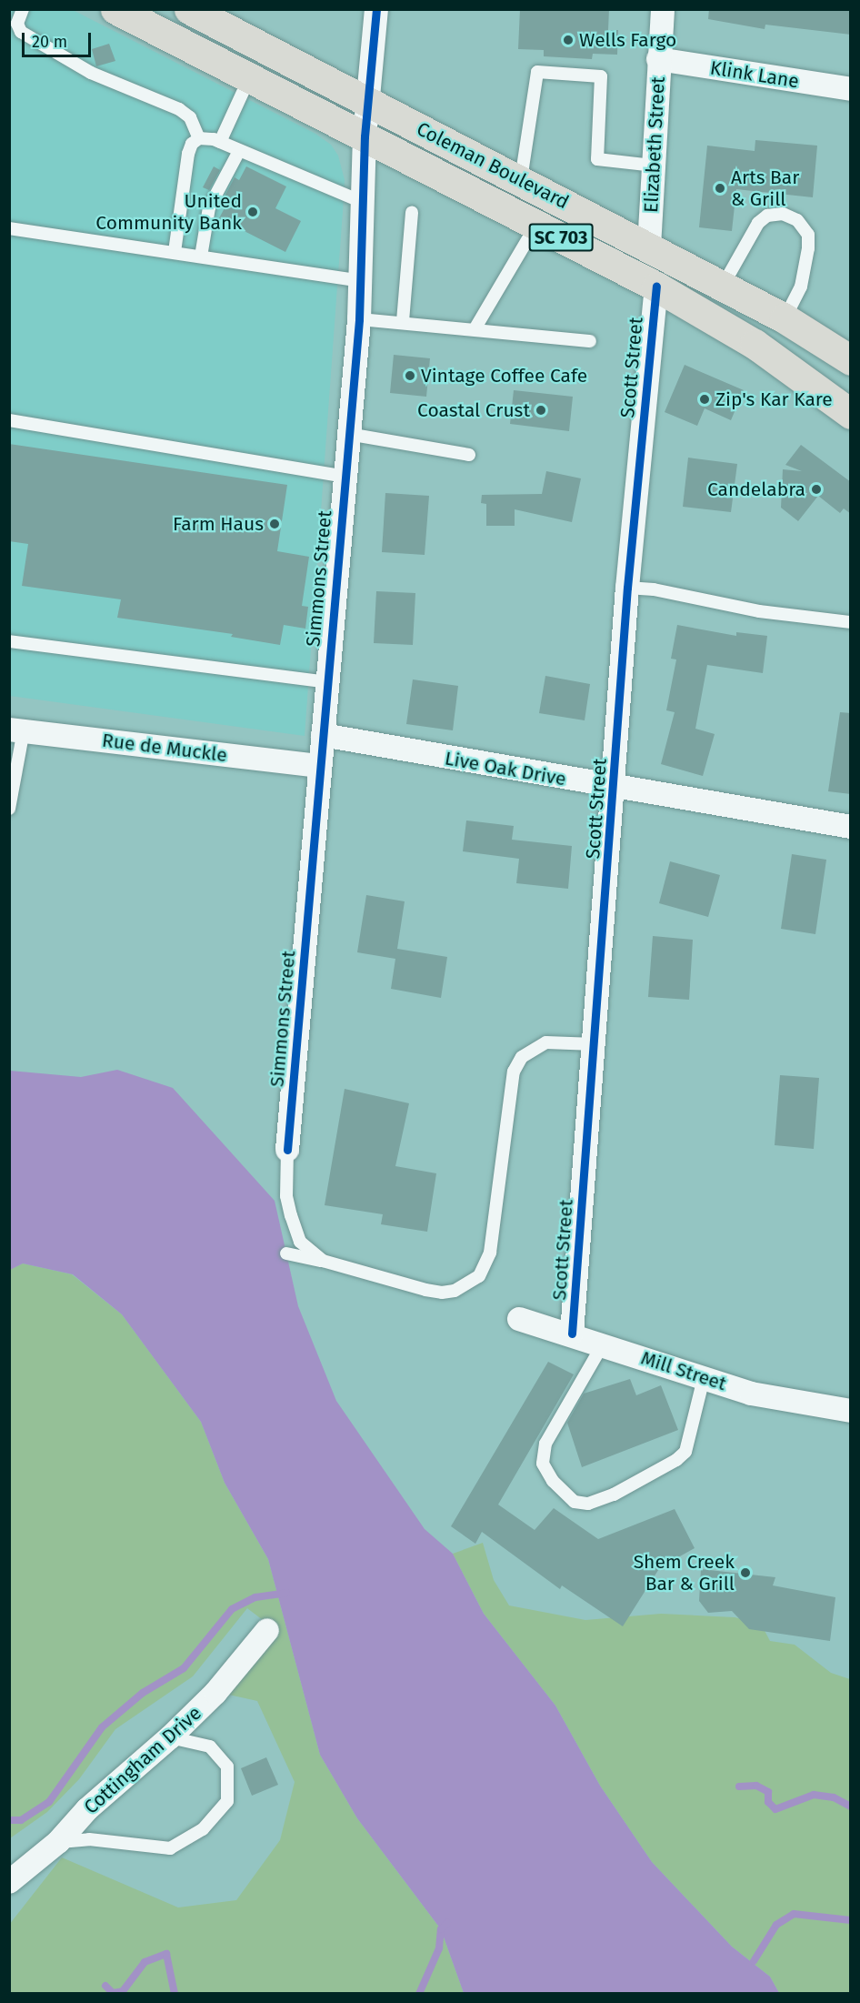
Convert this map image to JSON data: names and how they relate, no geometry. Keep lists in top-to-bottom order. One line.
{"streets":{"main road":["Coleman Boulevard","SC 703"],"street":["Klink Lane","Elizabeth Street","Scott Street","Simmons Street","Rue de Muckle","Live Oak Drive","Mill Street","Cottingham Drive"]},"crossings":[["Klink Lane","Elizabeth Street"],["Elizabeth Street","Coleman Boulevard"],["Coleman Boulevard","Scott Street"],["Coleman Boulevard","Simmons Street"],["Scott Street","Live Oak Drive"],["Scott Street","Mill Street"],["Simmons Street","Rue de Muckle"],["Simmons Street","Live Oak Drive"]],"places":["Wells Fargo","Arts Bar & Grill","United Community Bank","Vintage Coffee Cafe","Zip's Kar Kare","Coastal Crust","Candelabra","Farm Haus","Shem Creek Bar & Grill"],"scale_bar":"20 m"}
